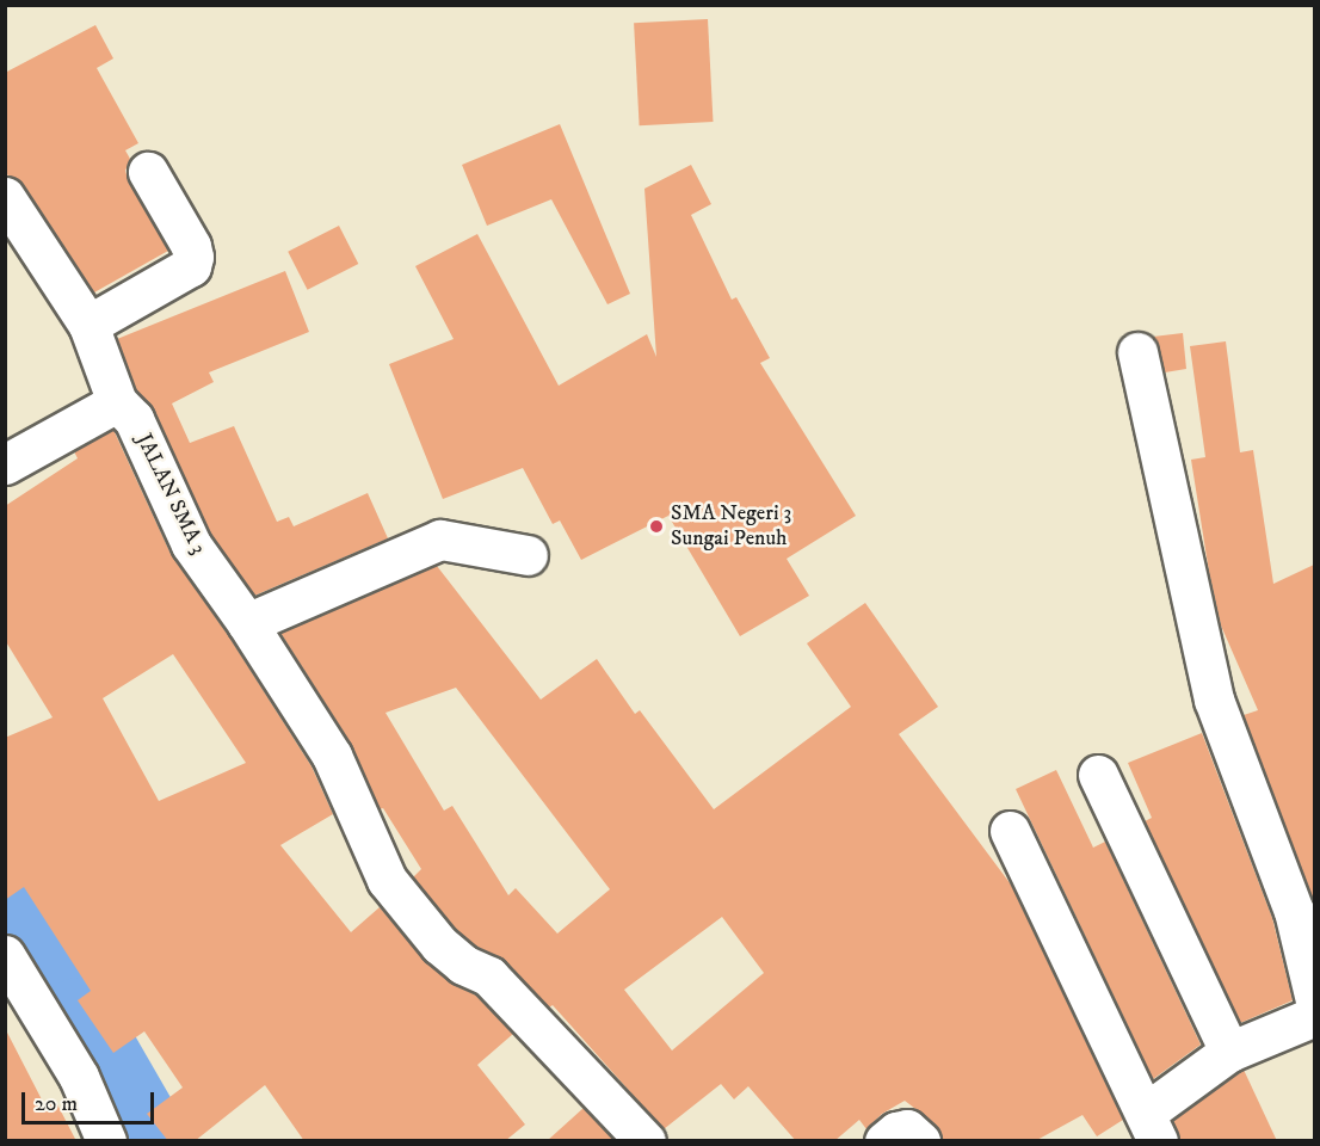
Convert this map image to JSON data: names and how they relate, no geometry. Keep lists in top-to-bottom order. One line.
{"streets":{"street":["JALAN SMA 3"]},"places":["SMA Negeri 3 Sungai Penuh"],"scale_bar":"20 m"}
